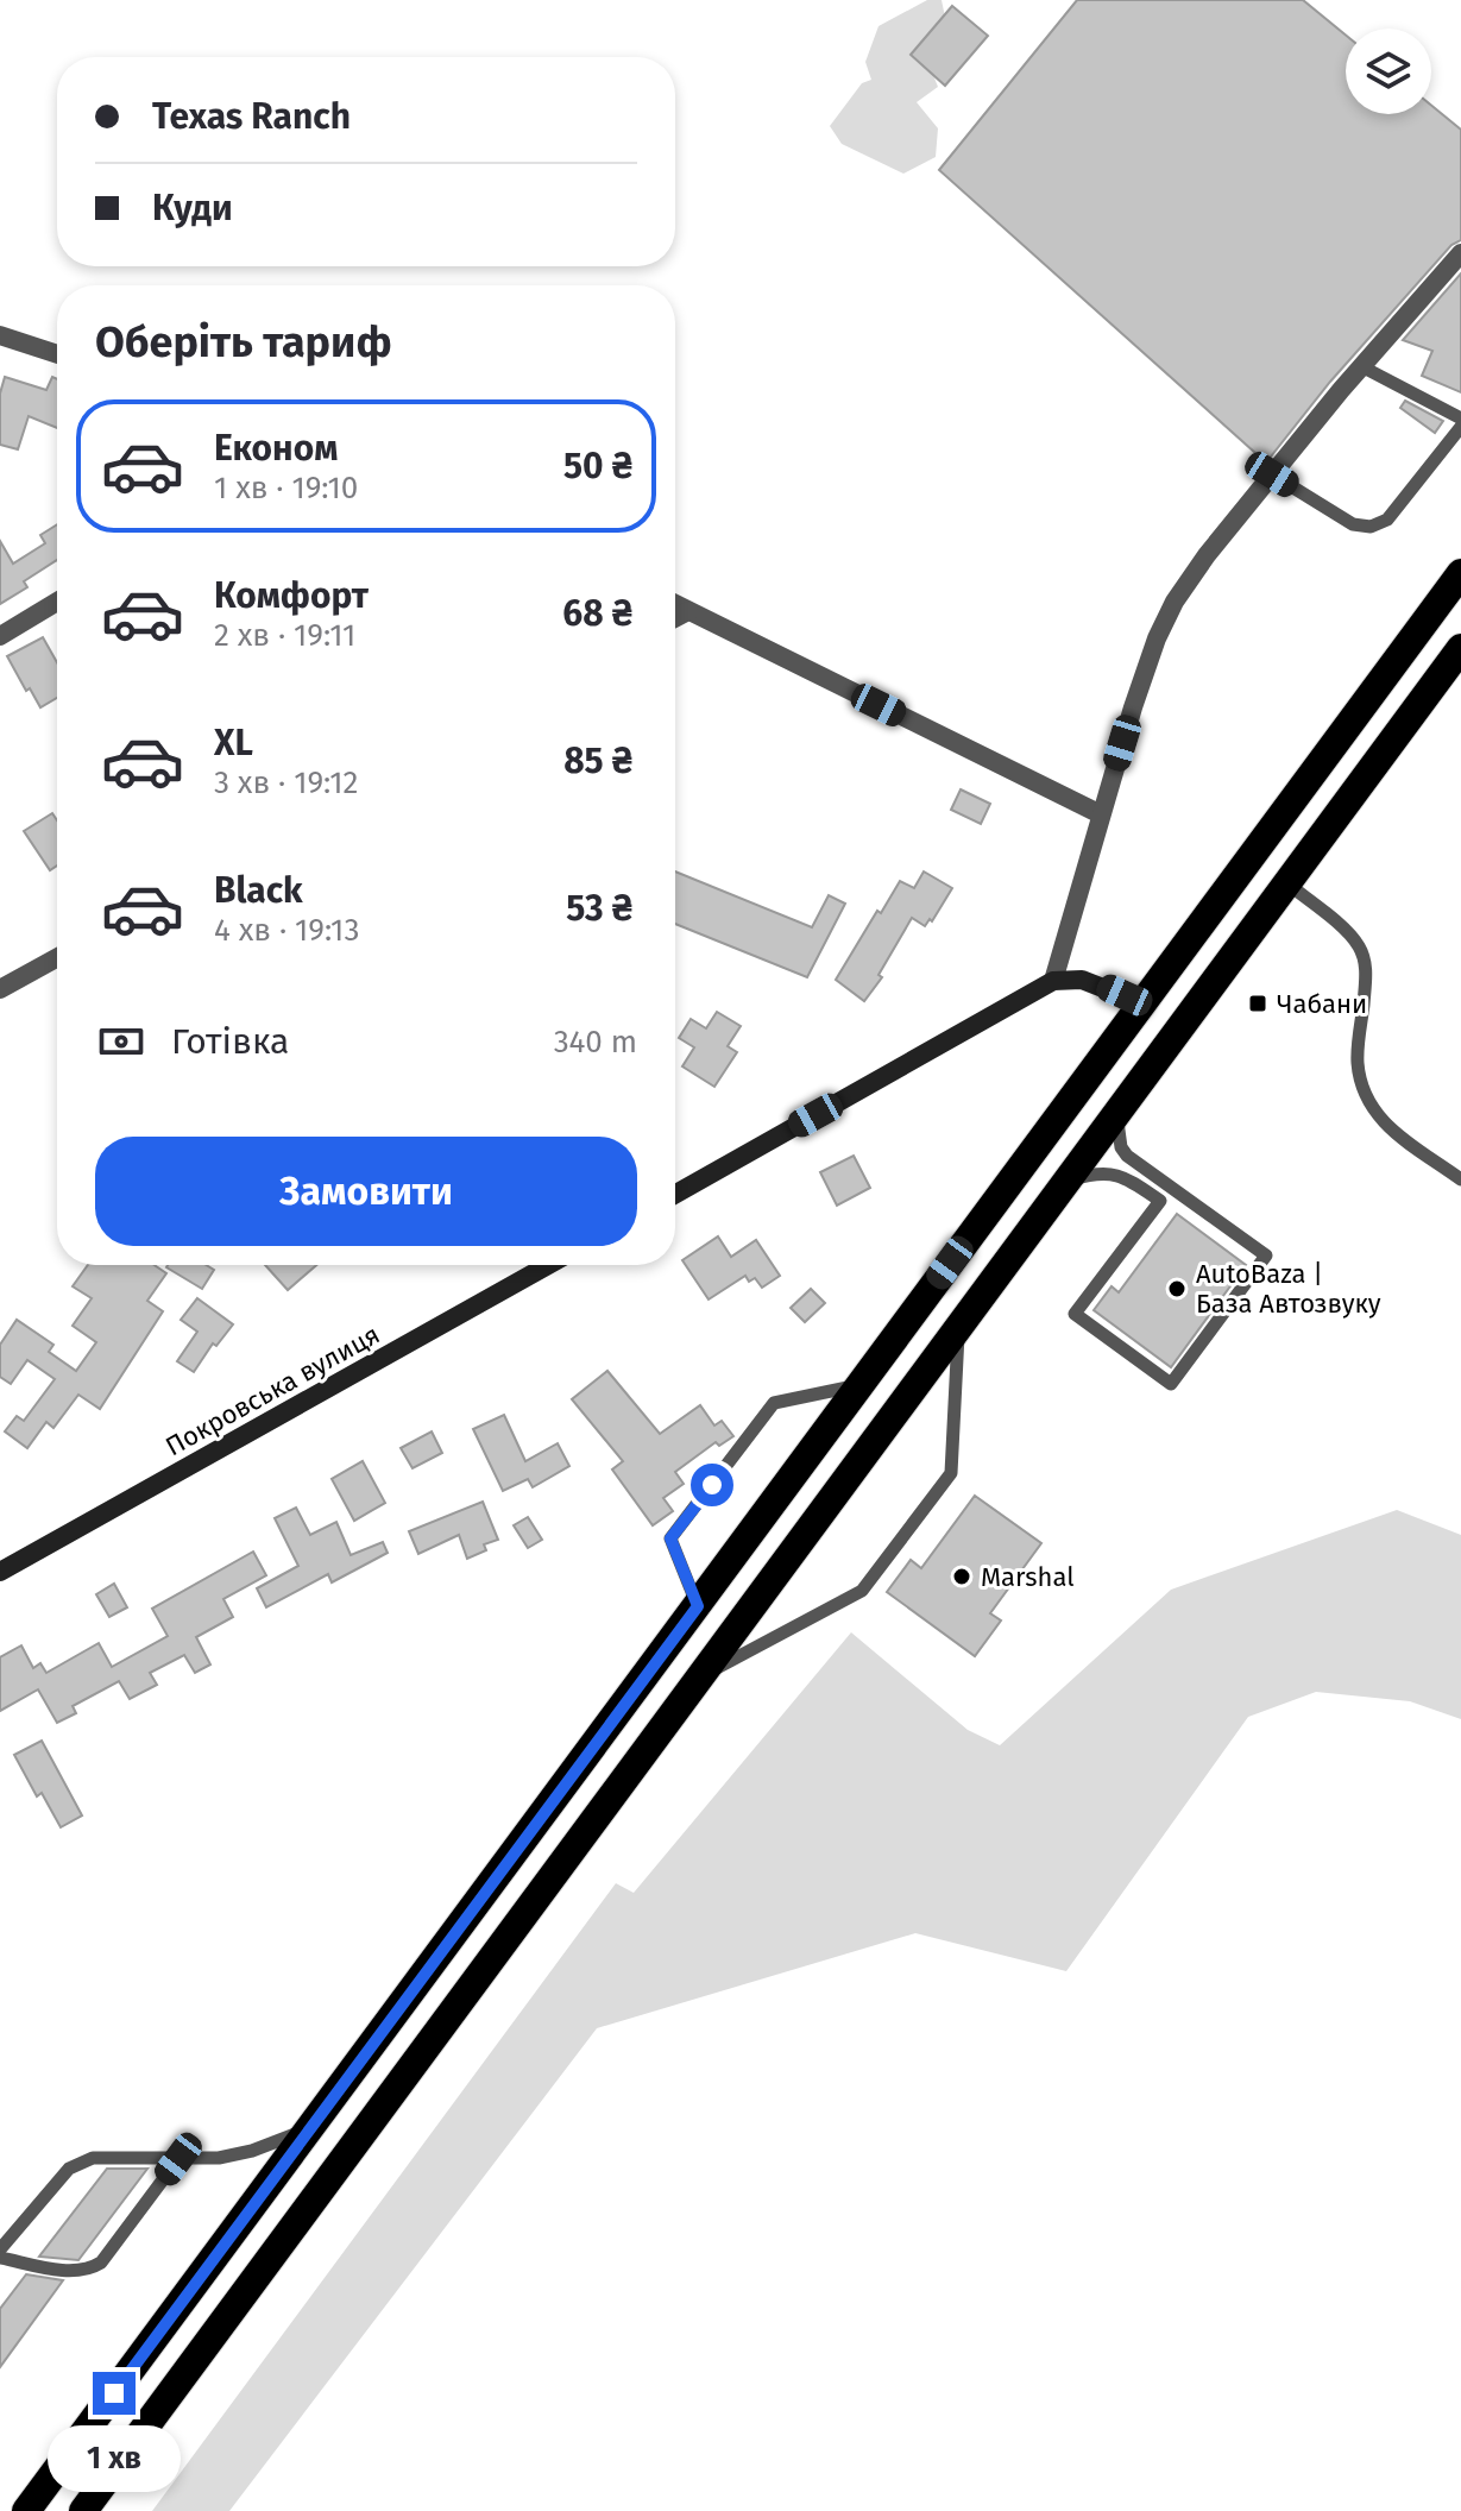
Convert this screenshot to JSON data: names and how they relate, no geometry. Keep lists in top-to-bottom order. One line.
{"streets":{"street":["Покровська вулиця"]},"places":{"transit":["Чабани"],"other":["AutoBaza | База Автозвуку","Marshal"]},"page":{"banner":["Texas Ranch","Куди"],"heading":"Оберіть тариф","list":[{"name":"Економ","note":"1 хв · 19:10","value":"50 ₴"},{"name":"Комфорт","note":"2 хв · 19:11","value":"68 ₴"},{"name":"XL","note":"3 хв · 19:12","value":"85 ₴"},{"name":"Black","note":"4 хв · 19:13","value":"53 ₴"}],"pay":["Готівка","340 m"],"buttons":"Замовити","bubble":"1 хв"}}
